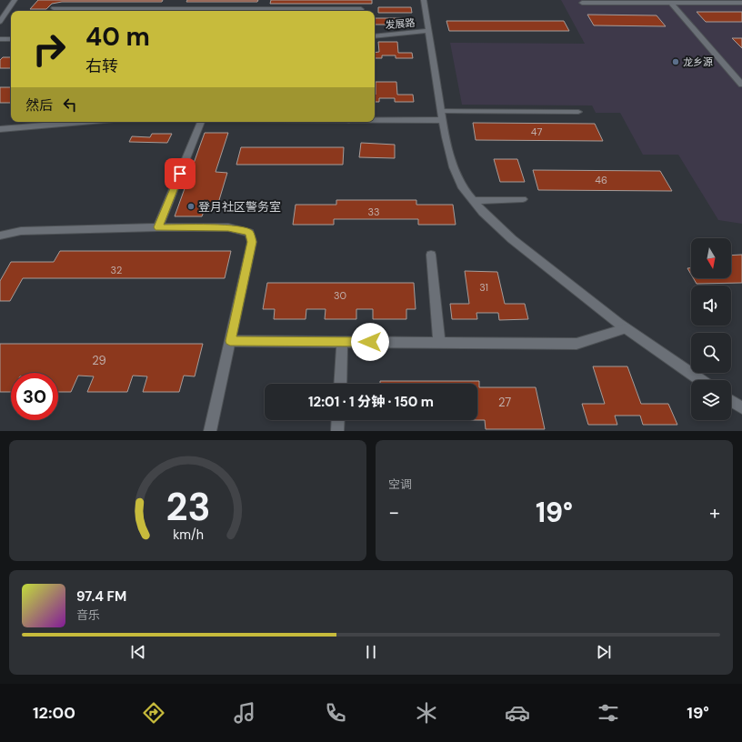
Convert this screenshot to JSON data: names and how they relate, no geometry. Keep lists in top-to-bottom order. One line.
{"streets":{"street":["发展路"]},"places":["龙乡源","登月社区警务室"],"house_numbers":["47","46","33","32","31","30","29","27"],"north":"bottom","page":{"turn":["40 m","右转"],"then":"然后","limit":"30","trip":"12:01 · 1 分钟 · 150 m","tile":"空调","heat":["−","19°","+"],"song":["97.4 FM","音乐"],"tabs":["12:00","19°"],"gauge":["23","km/h"]}}
